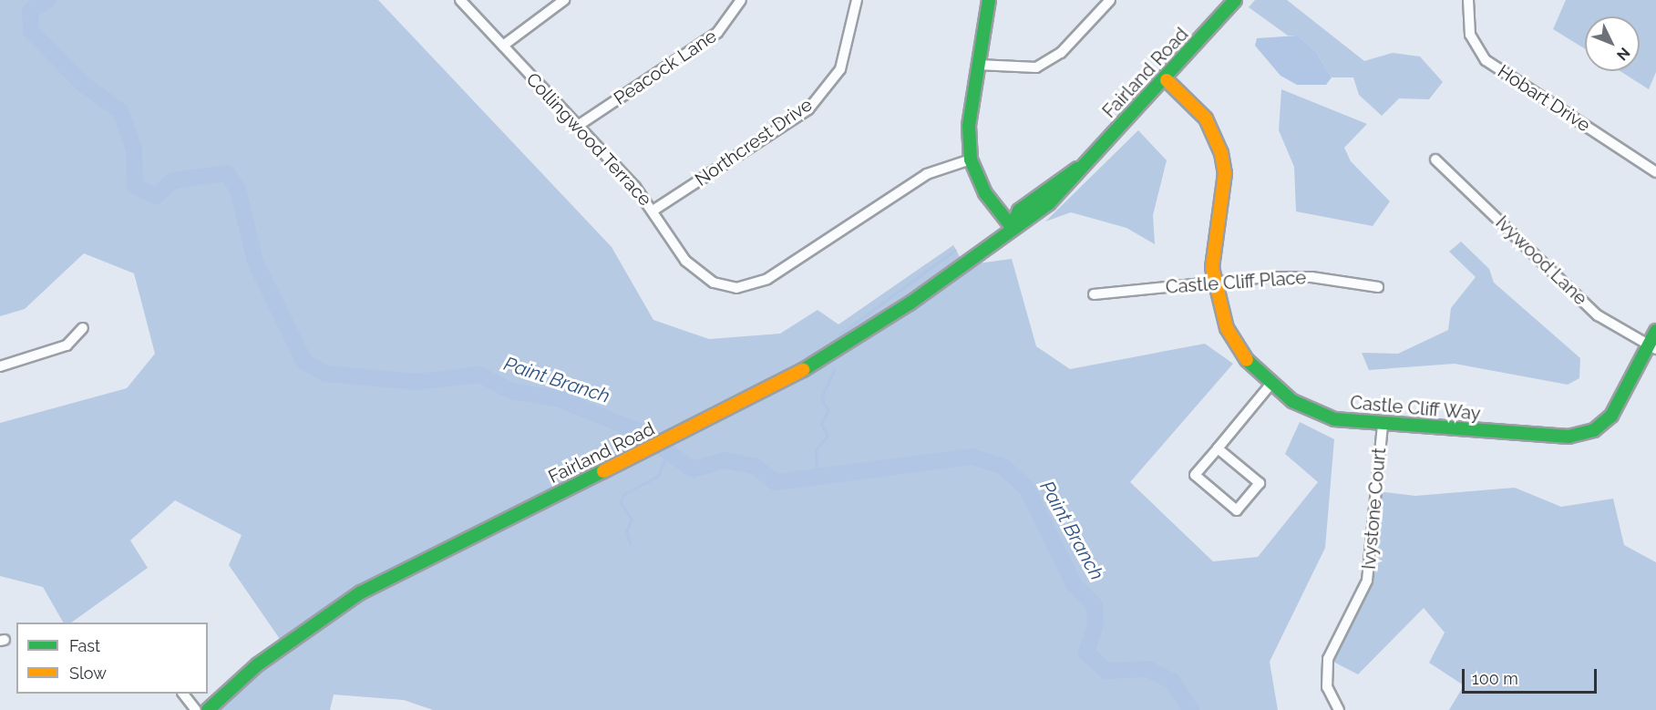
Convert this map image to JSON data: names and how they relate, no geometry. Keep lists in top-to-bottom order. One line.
{"streets":{"main road":["Fairland Road","Castle Cliff Way"],"street":["Peacock Lane","Hobart Drive","Collingwood Terrace","Northcrest Drive","Ivywood Lane","Castle Cliff Place","Ivystone Court"]},"crossings":[["Peacock Lane","Collingwood Terrace"],["Fairland Road","Castle Cliff Way"],["Collingwood Terrace","Northcrest Drive"],["Ivywood Lane","Castle Cliff Way"],["Castle Cliff Place","Castle Cliff Way"],["Castle Cliff Way","Ivystone Court"]],"water":["Paint Branch"],"legend":["Fast","Slow"],"scale_bar":"100 m","north":"bottom right"}
